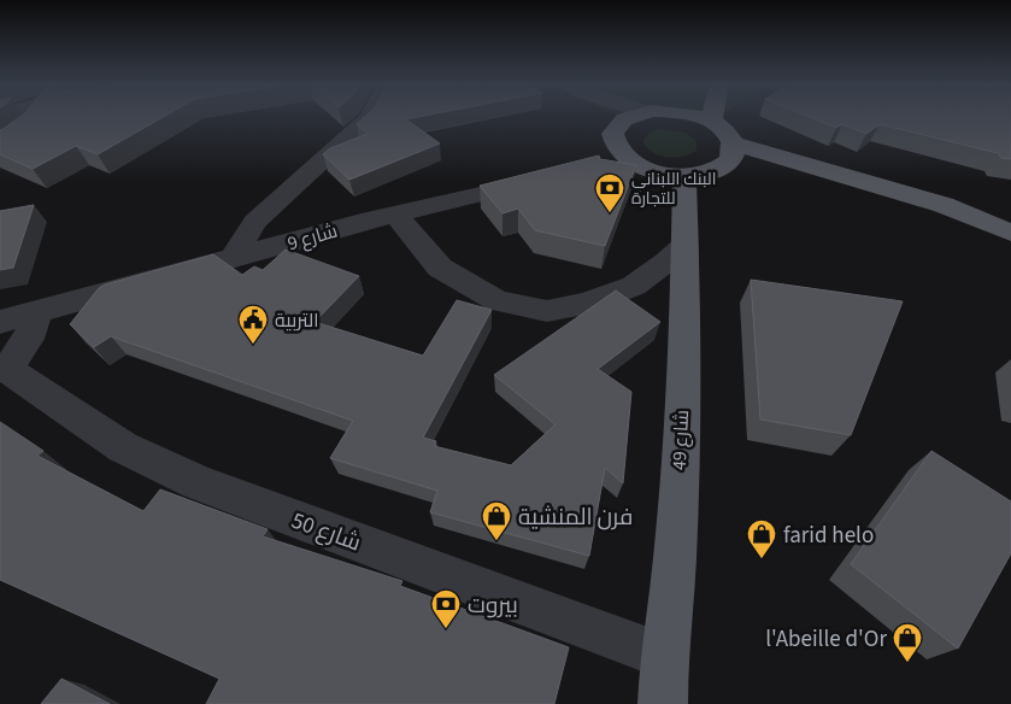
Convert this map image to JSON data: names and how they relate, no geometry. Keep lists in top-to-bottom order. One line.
{"streets":{"main road":["شارع 49"],"street":["شارع 9","شارع 50"]},"crossings":[["شارع 9","شارع 50"],["شارع 49","شارع 50"]],"places":{"bank":["البنك اللبناني للتجارة","بيروت"],"public building":["التربية"],"shop":["فرن المنشية","farid helo","l'Abeille d'Or"]}}
